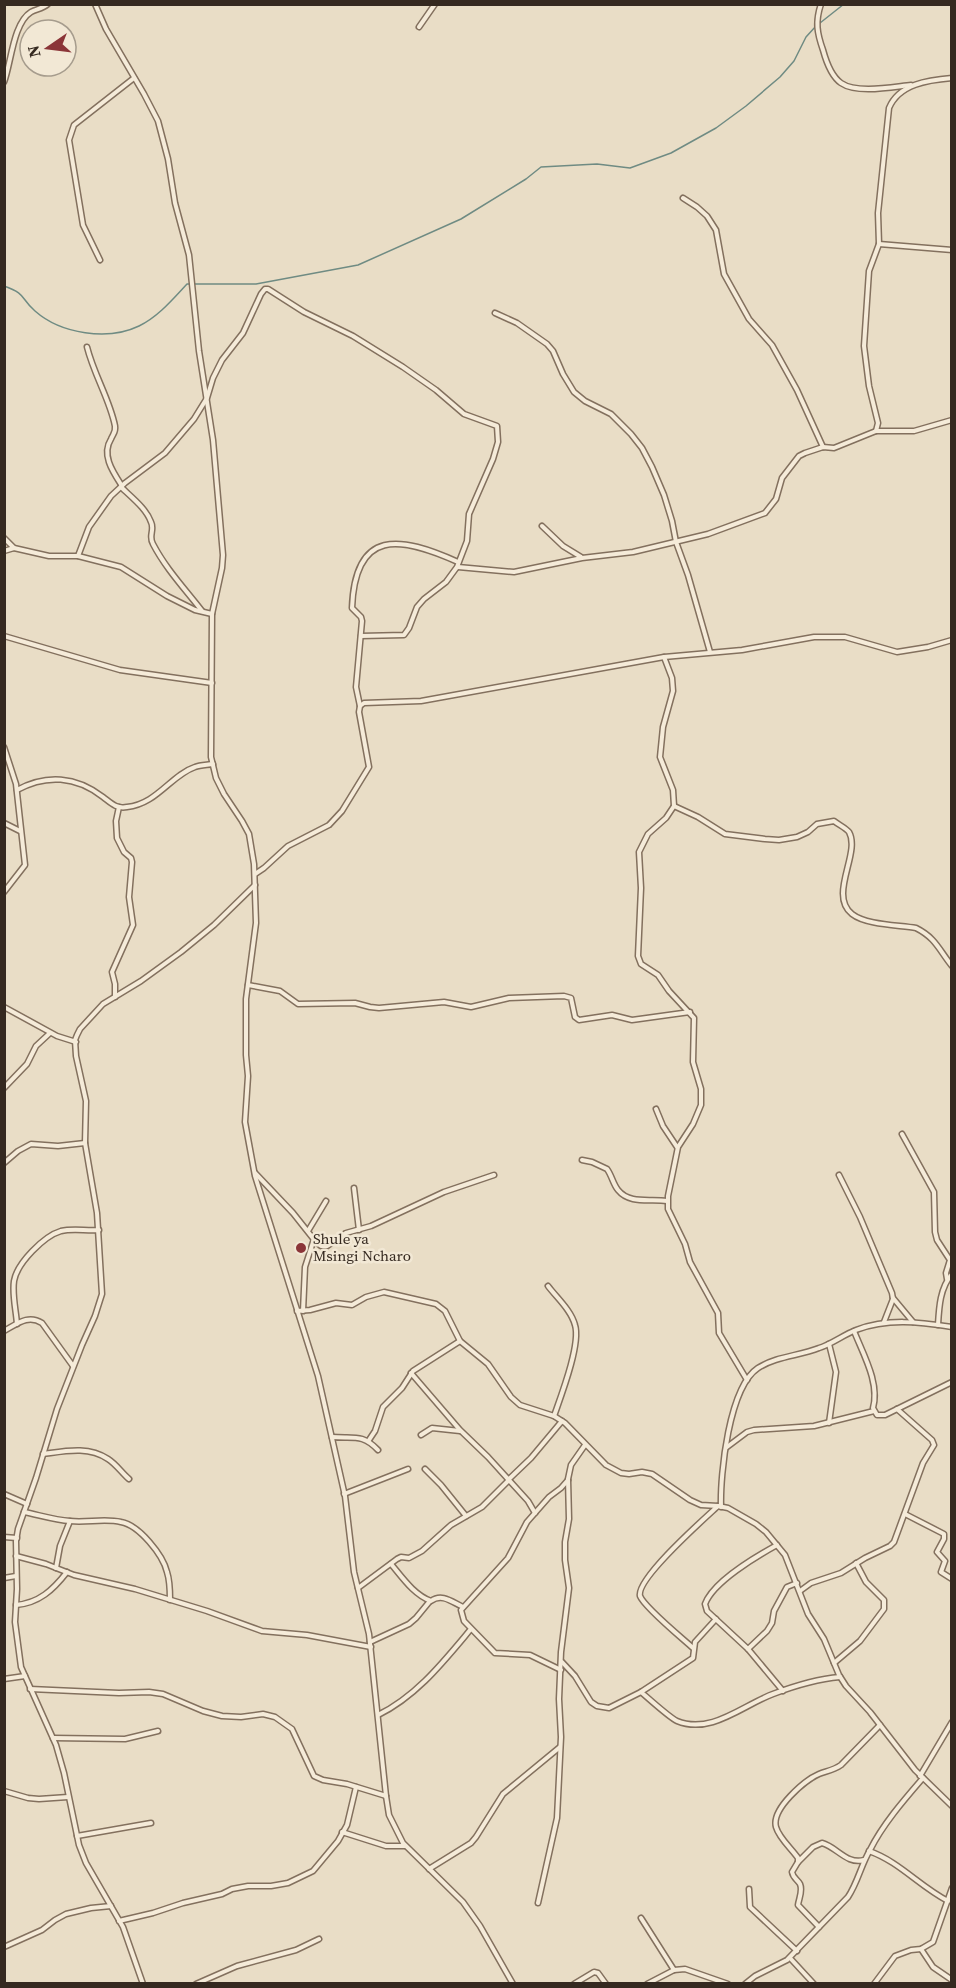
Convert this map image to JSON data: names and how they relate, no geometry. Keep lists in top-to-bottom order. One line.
{"places":["Shule ya Msingi Ncharo"],"north":"left"}
